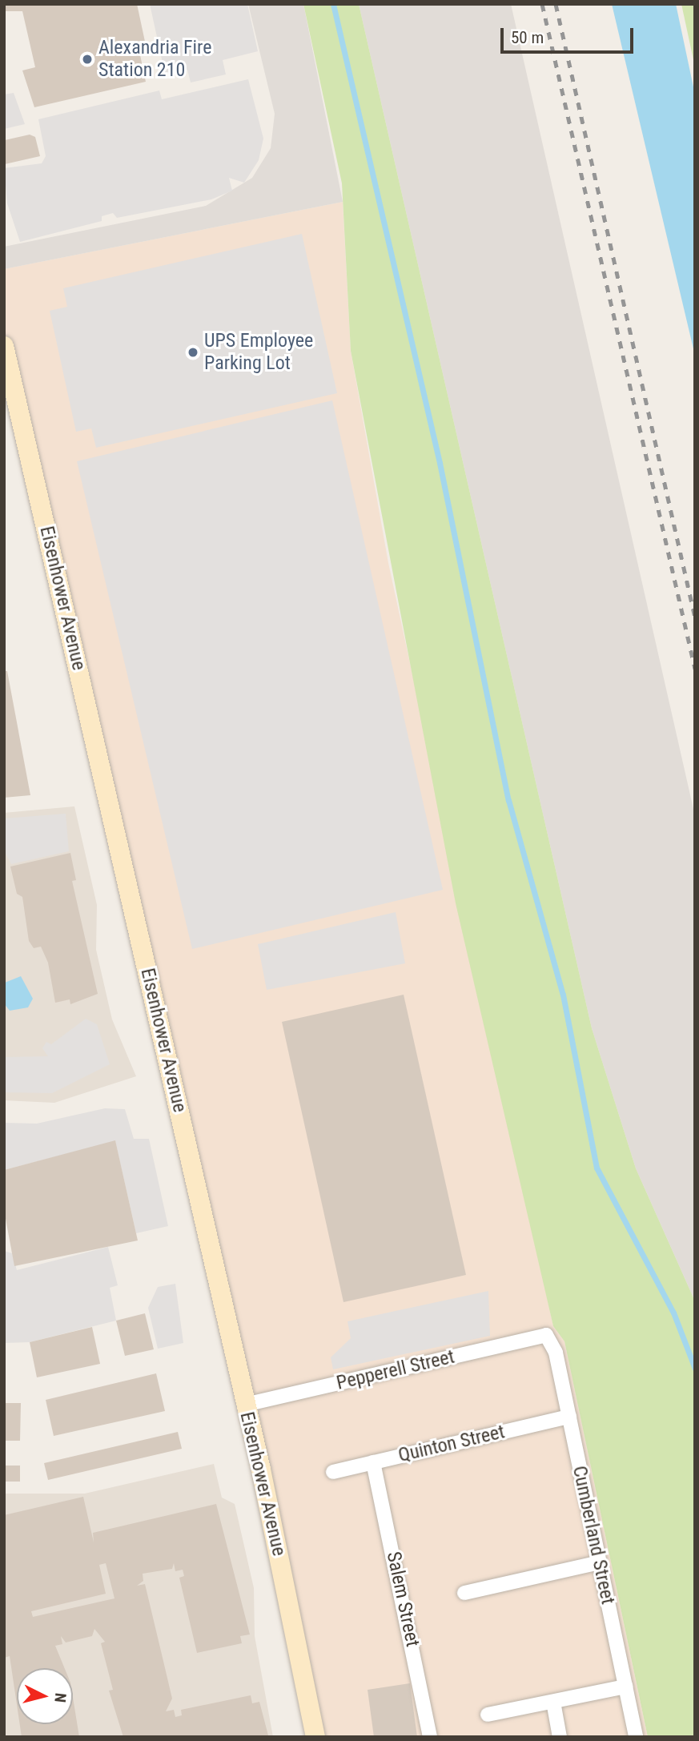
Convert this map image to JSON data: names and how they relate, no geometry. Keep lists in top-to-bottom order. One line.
{"streets":{"main road":["Eisenhower Avenue"],"street":["Pepperell Street","Quinton Street","Cumberland Street","Salem Street"]},"crossings":[["Eisenhower Avenue","Pepperell Street"],["Pepperell Street","Cumberland Street"],["Quinton Street","Cumberland Street"],["Quinton Street","Salem Street"]],"places":["Alexandria Fire Station 210","UPS Employee Parking Lot"],"scale_bar":"50 m","north":"right"}
